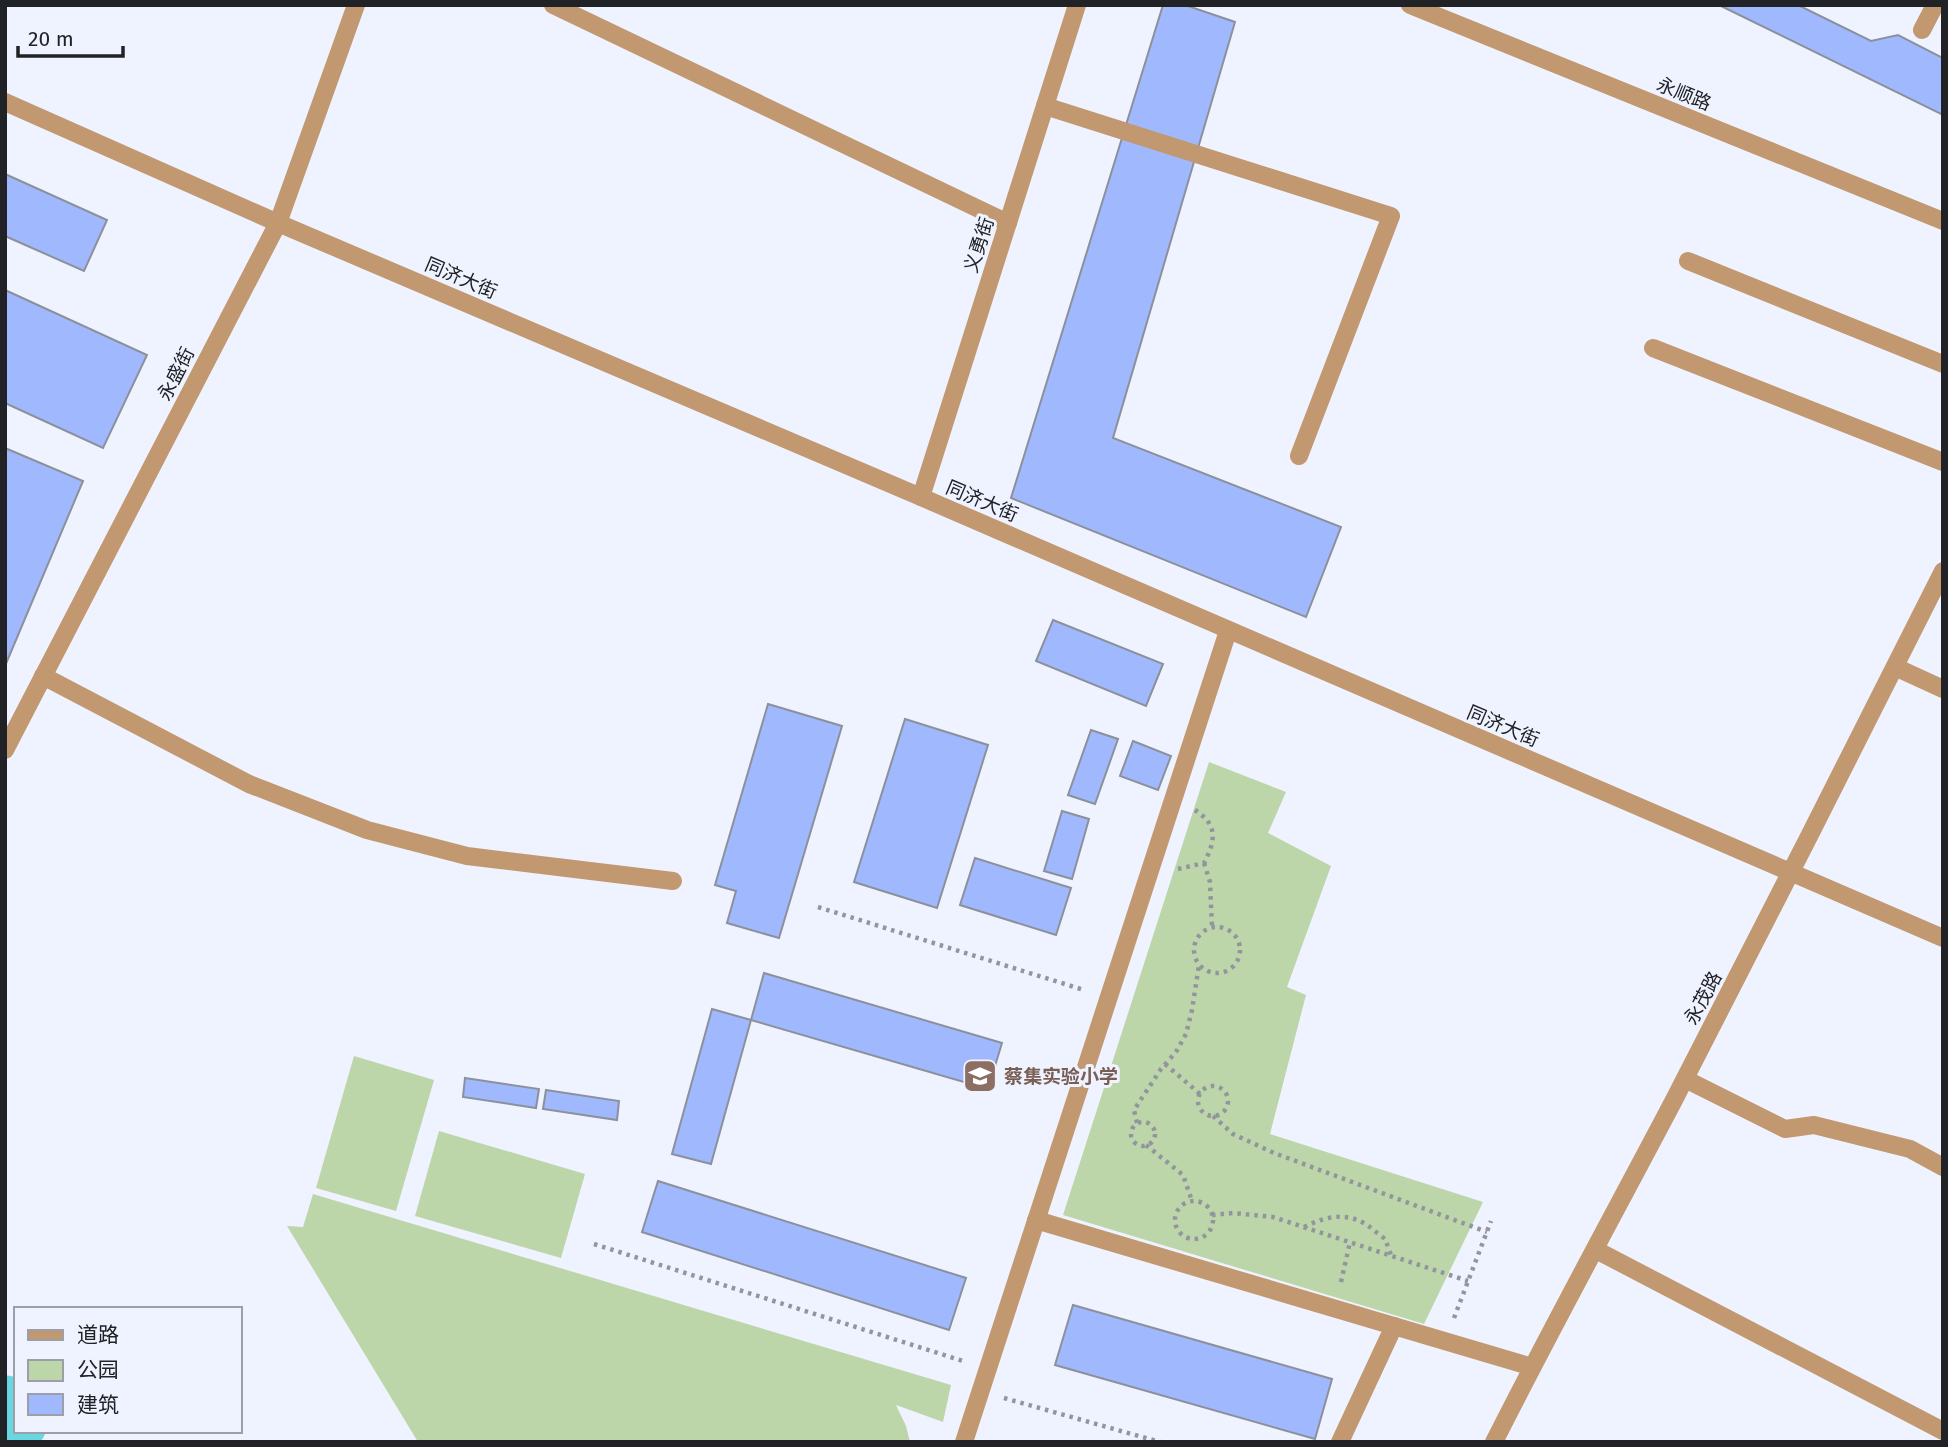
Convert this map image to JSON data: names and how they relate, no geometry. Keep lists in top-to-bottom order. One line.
{"streets":{"street":["永顺路","义勇街","同济大街","永盛街","永茂路"]},"crossings":[["义勇街","同济大街"],["同济大街","永盛街"],["同济大街","永茂路"]],"places":{"school or university":["蔡集实验小学"]},"legend":["道路","公园","建筑"],"scale_bar":"20 m"}
